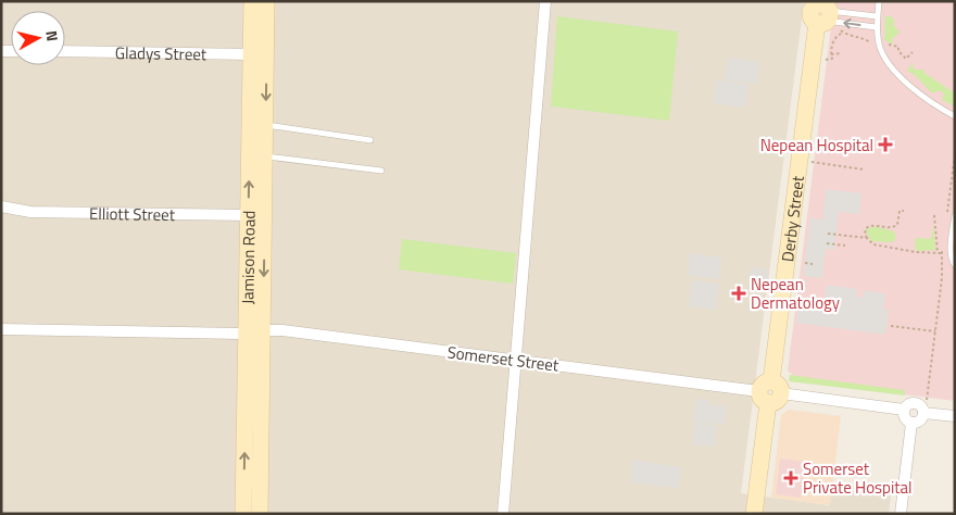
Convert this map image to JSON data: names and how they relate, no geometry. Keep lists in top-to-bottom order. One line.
{"streets":{"main road":["Elliott Street","Derby Street","Jamison Road"],"street":["Gladys Street","Somerset Street"]},"crossings":[["Gladys Street","Jamison Road"],["Elliott Street","Jamison Road"],["Derby Street","Somerset Street"],["Jamison Road","Somerset Street"]],"places":{"health":["Nepean Hospital","Nepean Dermatology","Somerset Private Hospital"]},"north":"right"}
